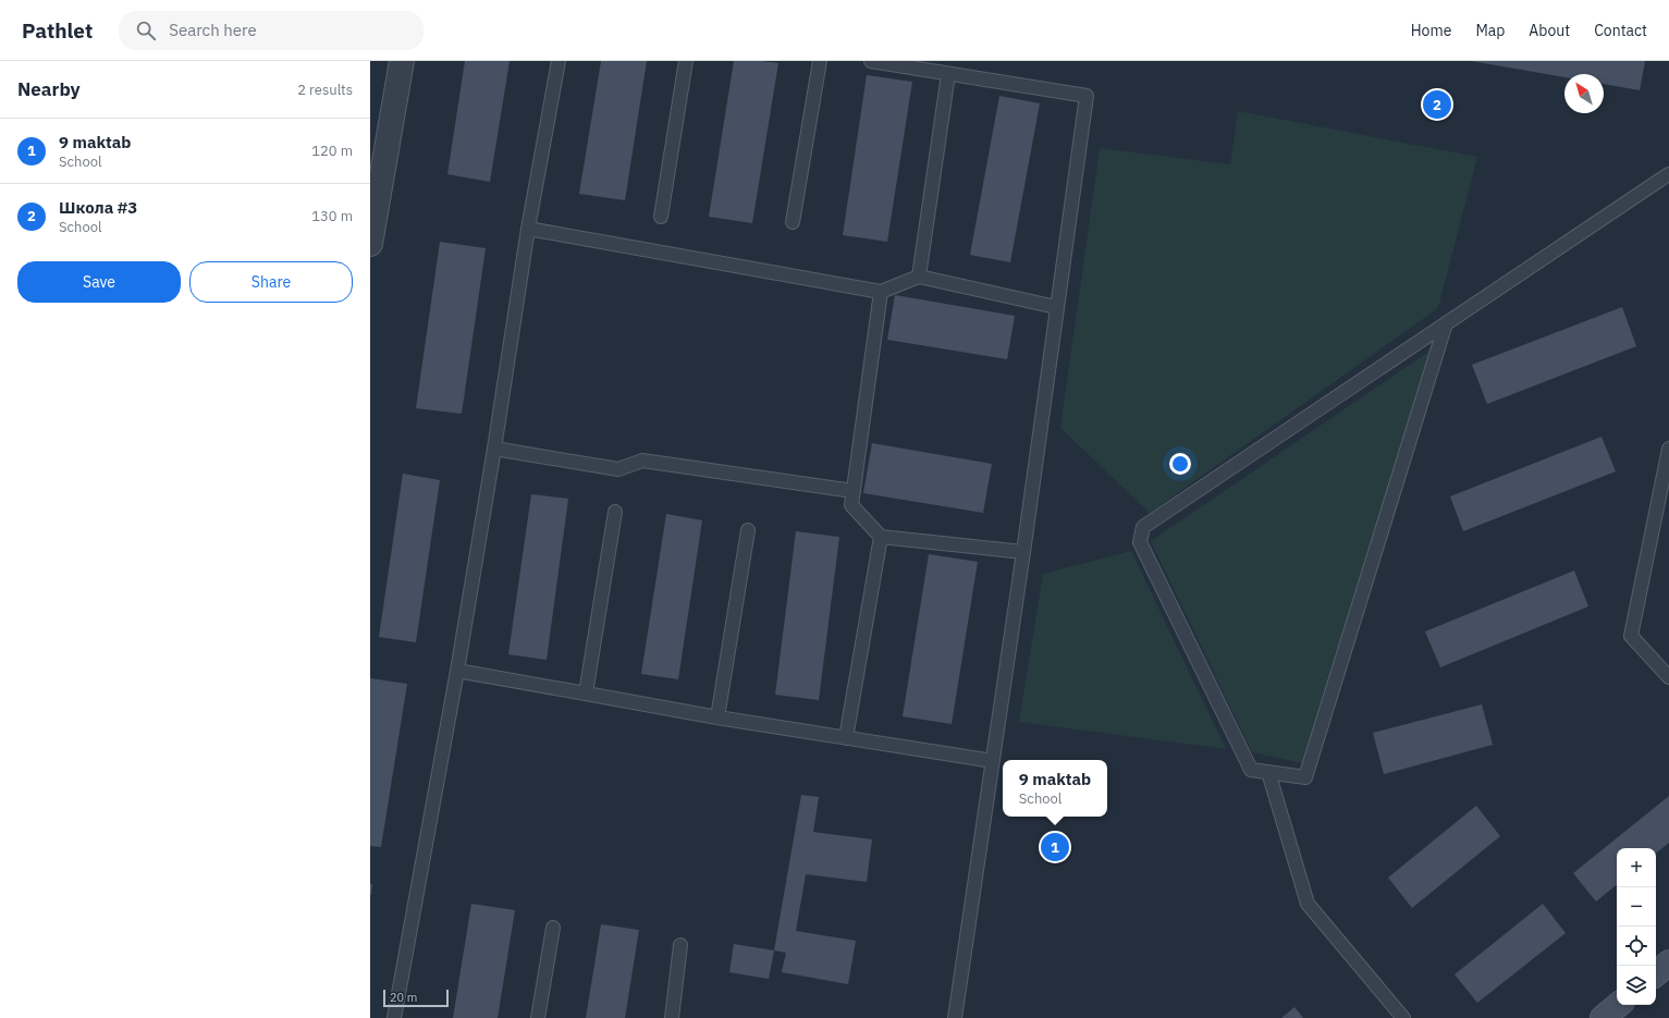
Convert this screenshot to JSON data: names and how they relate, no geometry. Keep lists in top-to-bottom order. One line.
{"scale_bar":"20 m","north":"top left","page":{"header":"Pathlet","search":"Search here","nav":["Home","Map","About","Contact"],"heading":["Nearby","2 results"],"pins":["2","1"],"list":[{"mark":"1","name":"9 maktab","note":"School","value":"120 m"},{"mark":"2","name":"Школа #3","note":"School","value":"130 m"}],"buttons":["Save","Share"],"popup":["9 maktab","School"],"map_buttons":["+","−"],"scale":"20 m"}}
